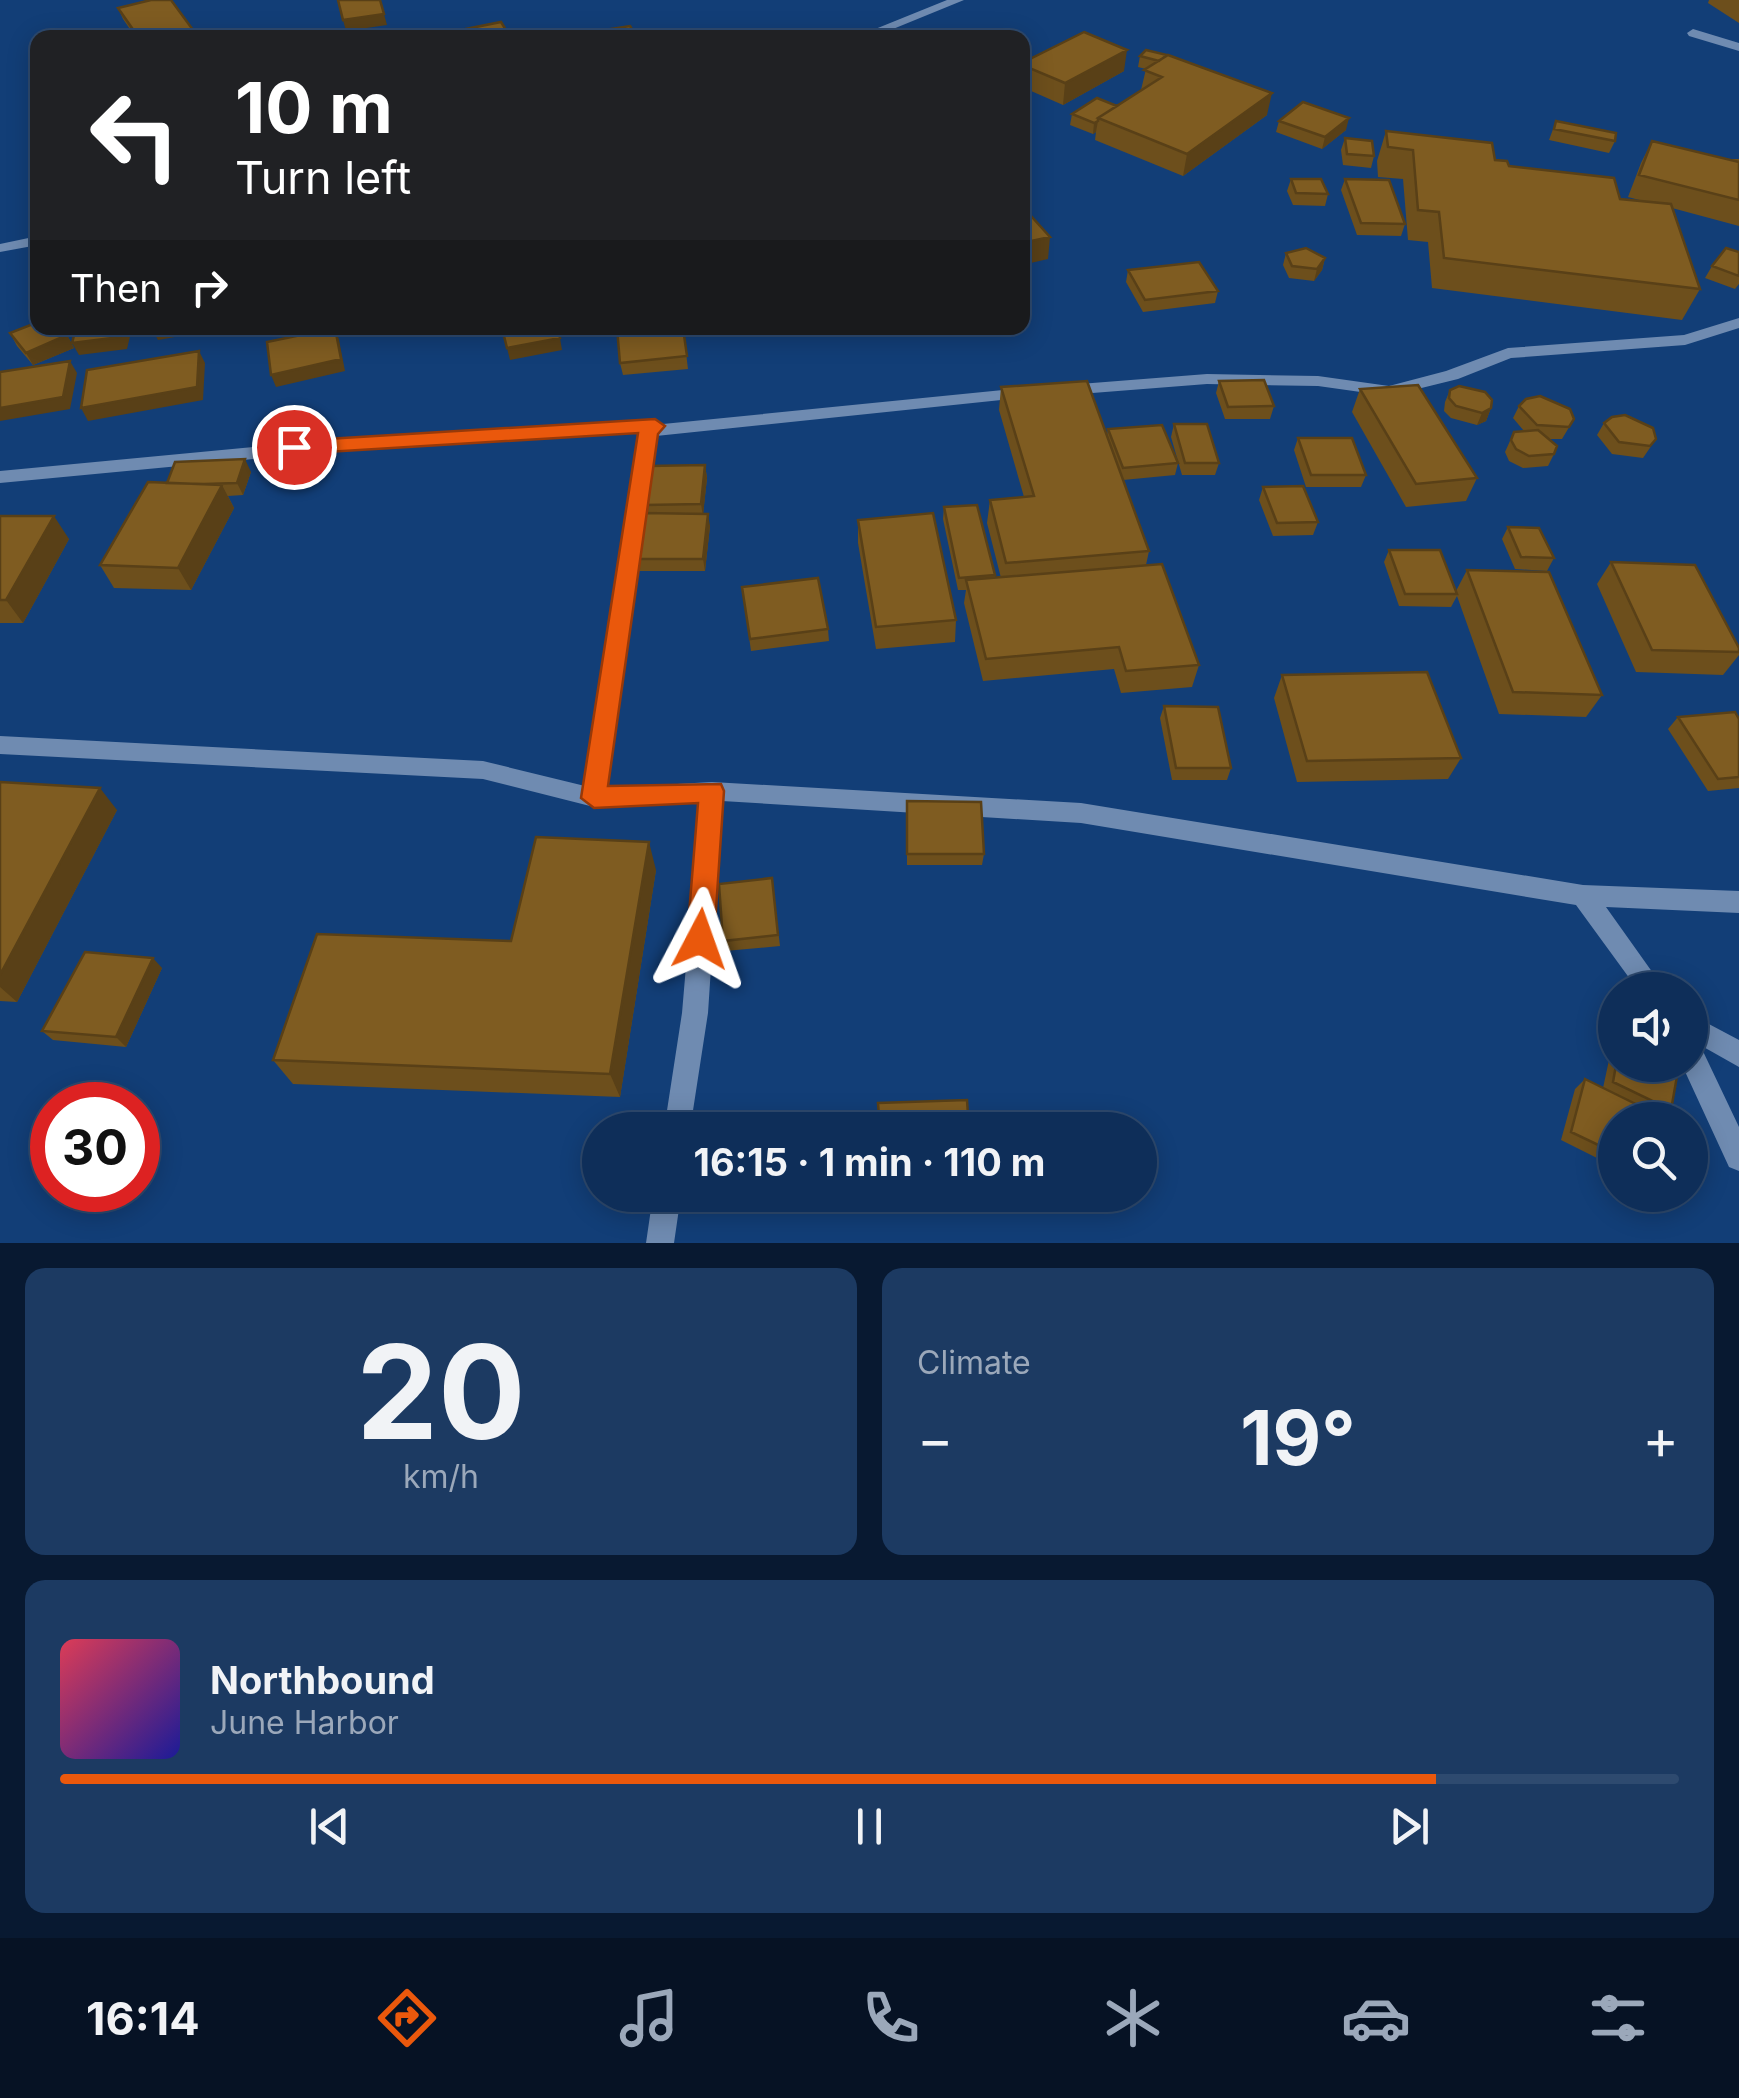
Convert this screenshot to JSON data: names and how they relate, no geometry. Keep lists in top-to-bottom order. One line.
{"page":{"turn":["10 m","Turn left"],"then":"Then","limit":"30","trip":"16:15 · 1 min · 110 m","tile":[["20","km/h"],"Climate"],"heat":["−","19°","+"],"song":["Northbound","June Harbor"],"tabs":"16:14"}}
